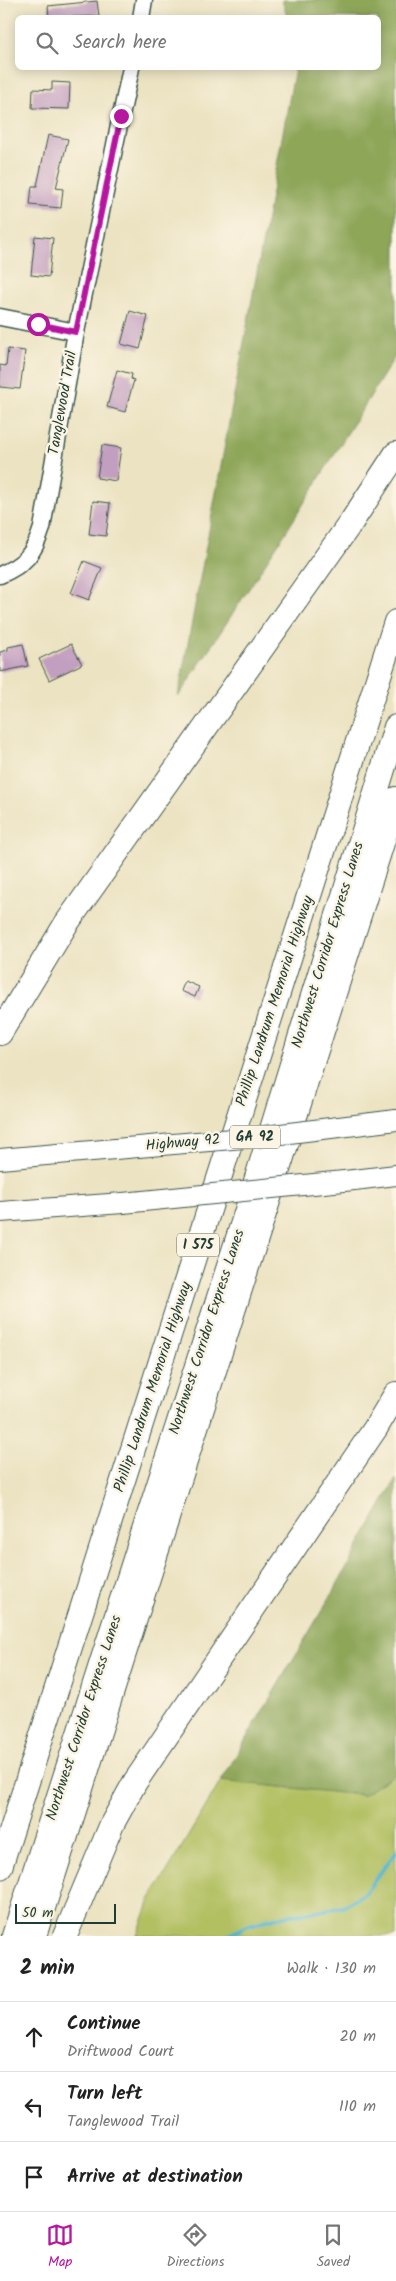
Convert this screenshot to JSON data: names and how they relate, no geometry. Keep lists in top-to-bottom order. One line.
{"streets":{"highway":["Northwest Corridor Express Lanes","Phillip Landrum Memorial Highway","I 575"],"main road":["GA 92","Highway 92"],"street":["Tanglewood Trail"]},"scale_bar":"50 m","page":{"search":"Search here","scale":"50 m","heading":["2 min","Walk · 130 m"],"list":[["Continue","Driftwood Court","20 m"],["Turn left","Tanglewood Trail","110 m"],"Arrive at destination"],"nav":["Map","Directions","Saved"]}}
